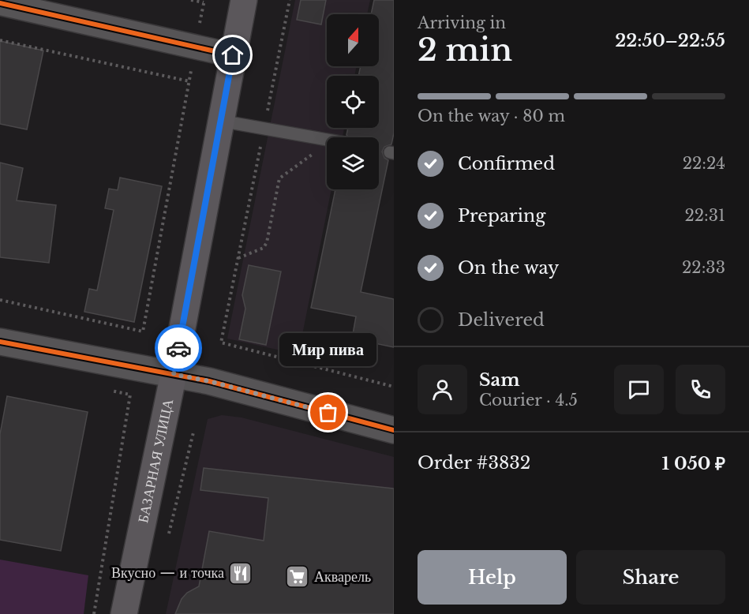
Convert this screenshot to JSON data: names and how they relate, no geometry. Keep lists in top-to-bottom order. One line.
{"streets":{"main road":["БАЗАРНАЯ УЛИЦА"]},"places":{"other":["Мир пива"],"restaurant":["Вкусно — и точка"],"supermarket":["Акварель"]},"north":"top","page":{"heading":["2 min","Arriving in","22:50–22:55"],"panel":["Sam","Courier · 4.5","Order #3832","1 050 ₽"],"bar":"On the way · 80 m","list":[["Confirmed","22:24"],["Preparing","22:31"],["On the way","22:33"],"Delivered"],"bubble":"Мир пива","buttons":["Help","Share"]}}
